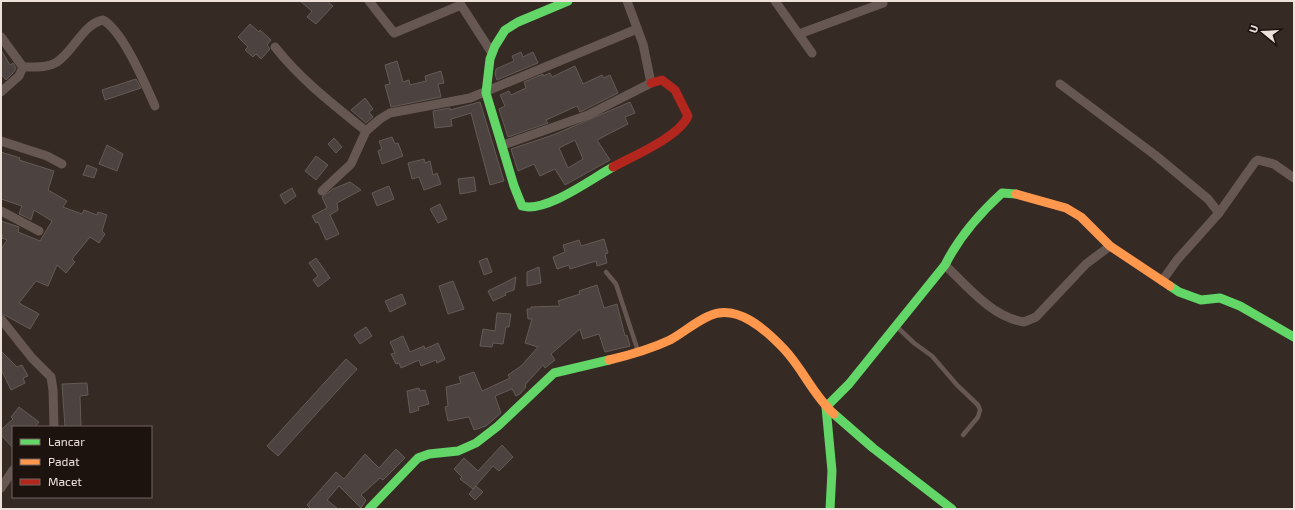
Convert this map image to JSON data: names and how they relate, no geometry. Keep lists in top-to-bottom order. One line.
{"legend":["Lancar","Padat","Macet"],"north":"left"}
